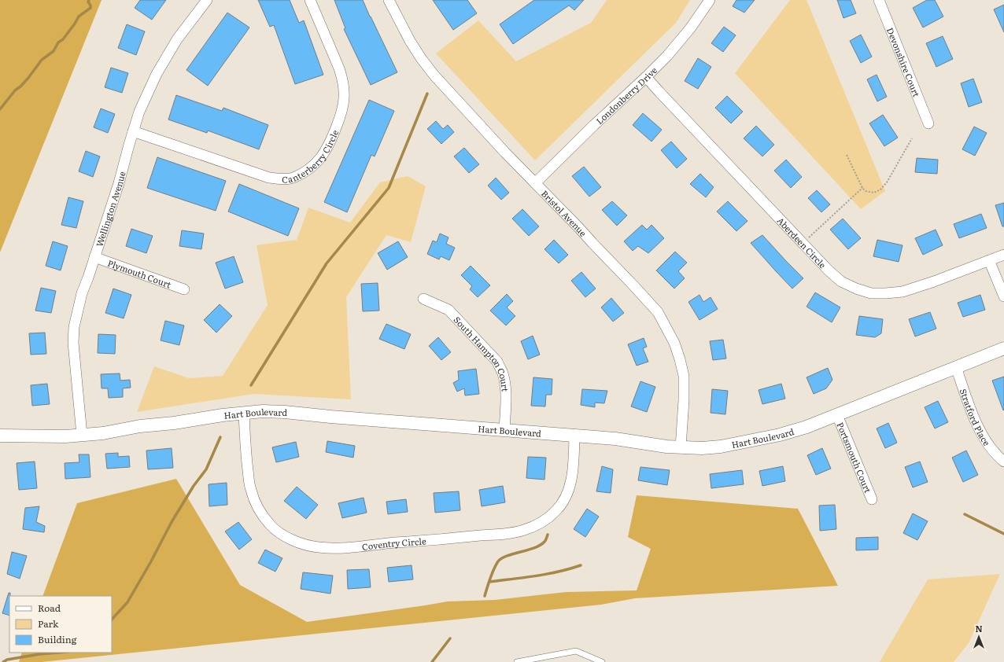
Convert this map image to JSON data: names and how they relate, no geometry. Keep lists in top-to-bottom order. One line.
{"streets":{"street":["Devonshire Court","Londonberry Drive","Canterberry Circle","Wellington Avenue","Bristol Avenue","Aberdeen Circle","Plymouth Court","South Hampton Court","Hart Boulevard","Stratford Place","Portsmouth Court","Coventry Circle"]},"crossings":[["Londonberry Drive","Bristol Avenue"],["Londonberry Drive","Aberdeen Circle"],["Canterberry Circle","Wellington Avenue"],["Wellington Avenue","Plymouth Court"],["Wellington Avenue","Hart Boulevard"],["Bristol Avenue","Hart Boulevard"],["South Hampton Court","Hart Boulevard"],["Hart Boulevard","Stratford Place"],["Hart Boulevard","Portsmouth Court"],["Hart Boulevard","Coventry Circle"]],"legend":["Road","Park","Building"],"north":"top"}
